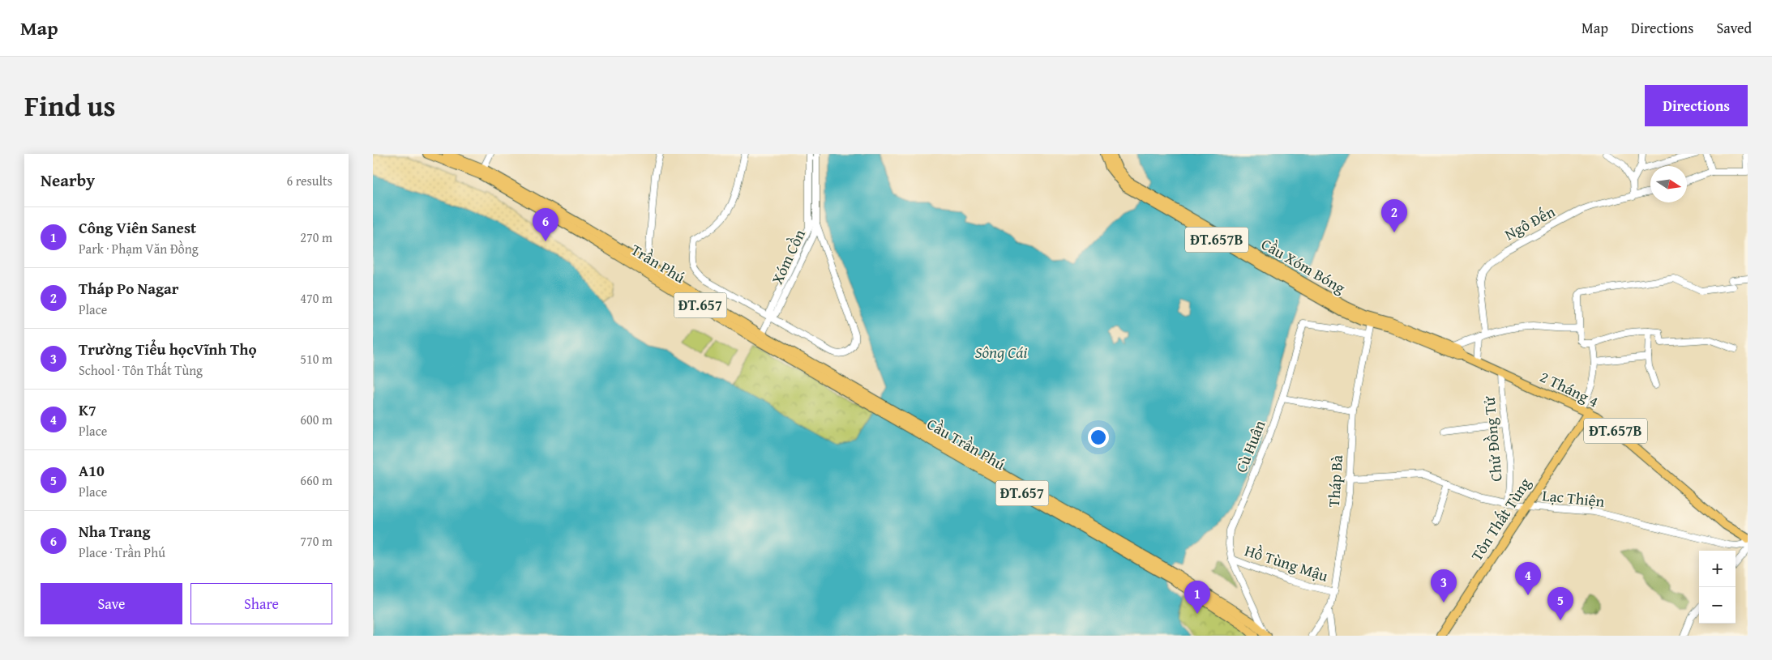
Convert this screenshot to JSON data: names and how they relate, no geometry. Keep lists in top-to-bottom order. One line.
{"streets":{"main road":["ĐT.657B","Trần Phú","Cầu Xóm Bóng","ĐT.657","2 Tháng 4","Cầu Trần Phú","Tôn Thất Tùng"],"street":["Ngô Đến","Xóm Cồn","Chử Đồng Tử","Cù Huân","Tháp Bà","Lạc Thiện","Hồ Tùng Mậu"]},"crossings":[["Ngô Đến","2 Tháng 4"],["Xóm Cồn","Trần Phú"],["Trần Phú","Cầu Trần Phú"],["Cầu Xóm Bóng","2 Tháng 4"],["ĐT.657","Cầu Trần Phú"],["ĐT.657","Cù Huân"],["2 Tháng 4","Chử Đồng Tử"],["2 Tháng 4","Tháp Bà"],["2 Tháng 4","Tôn Thất Tùng"],["Chử Đồng Tử","Lạc Thiện"],["Cù Huân","Tháp Bà"],["Cù Huân","Hồ Tùng Mậu"],["Tháp Bà","Lạc Thiện"],["Tháp Bà","Hồ Tùng Mậu"],["Lạc Thiện","Tôn Thất Tùng"]],"water":["Sông Cái"],"north":"right","page":{"header":"Map","nav":["Map","Directions","Saved"],"title":"Find us","buttons":["Directions",["Save","Share"]],"heading":["Nearby","6 results"],"pins":["2","6","4","3","1","5"],"list":[{"mark":"1","name":"Công Viên Sanest","note":"Park · Phạm Văn Đồng","value":"270 m"},{"mark":"2","name":"Tháp Po Nagar","note":"Place","value":"470 m"},{"mark":"3","name":"Trường Tiểu họcVĩnh Thọ","note":"School · Tôn Thất Tùng","value":"510 m"},{"mark":"4","name":"K7","note":"Place","value":"600 m"},{"mark":"5","name":"A10","note":"Place","value":"660 m"},{"mark":"6","name":"Nha Trang","note":"Place · Trần Phú","value":"770 m"}],"map_buttons":["+","−"]}}
